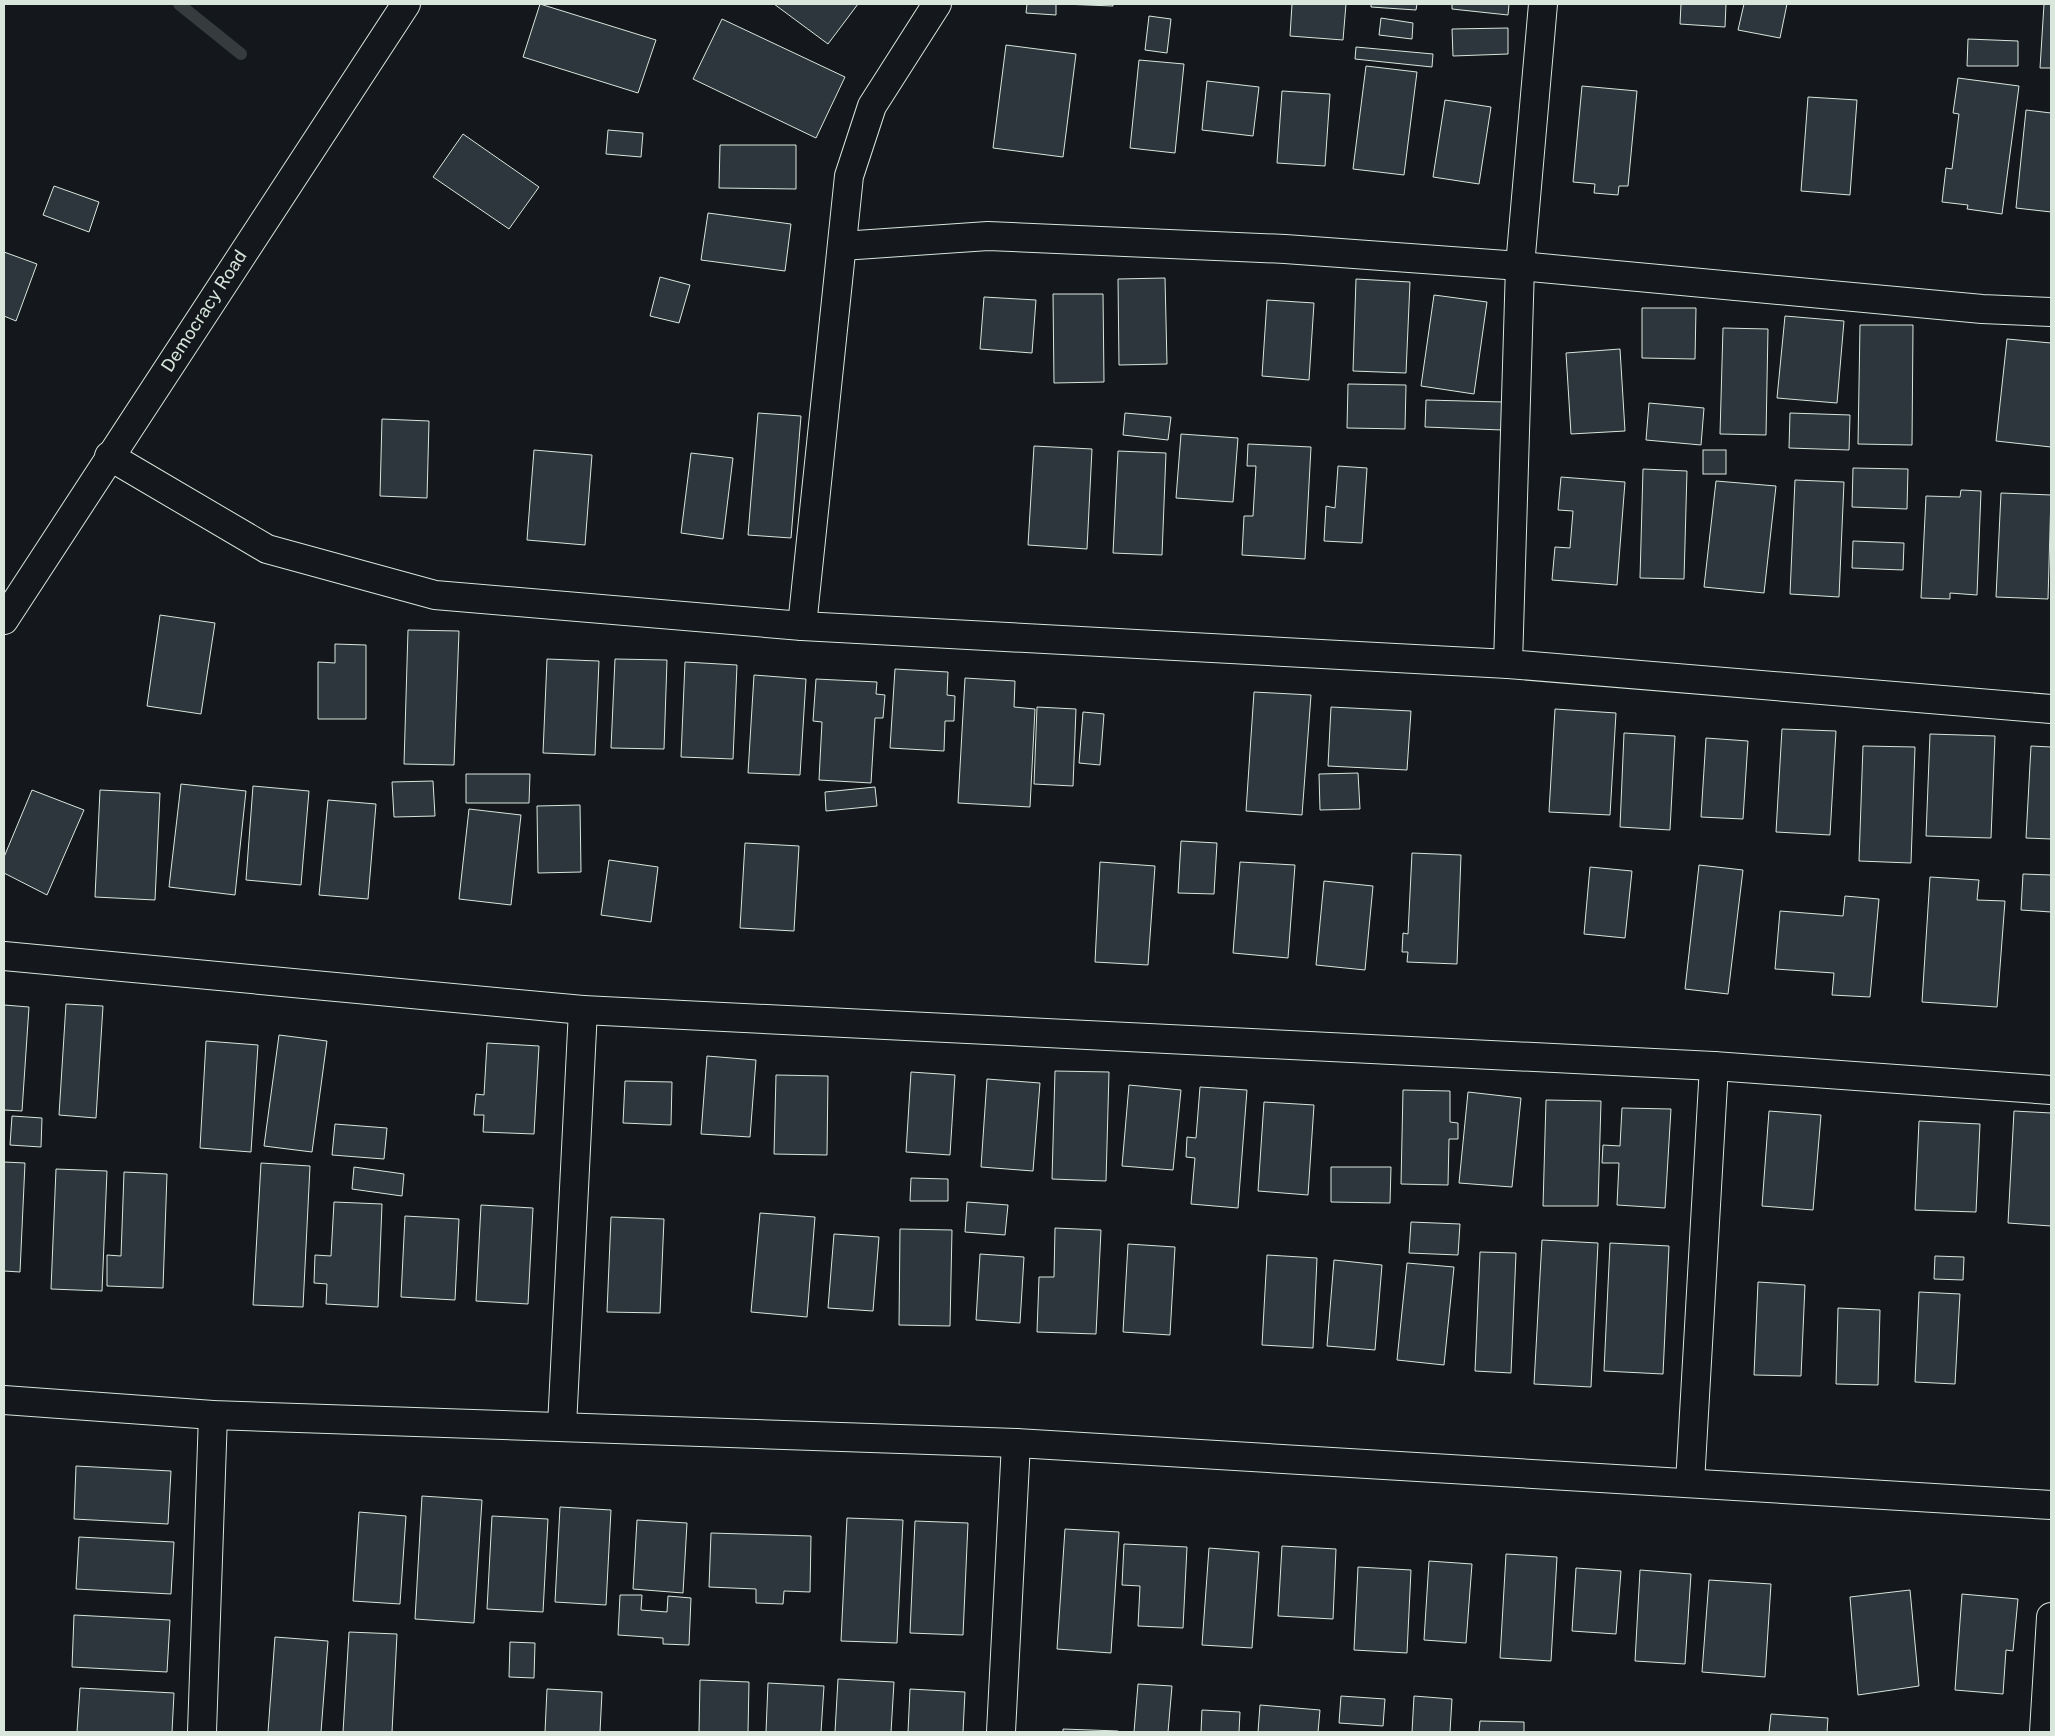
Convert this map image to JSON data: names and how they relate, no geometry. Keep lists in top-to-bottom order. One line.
{"streets":{"street":["Democracy Road"]}}
